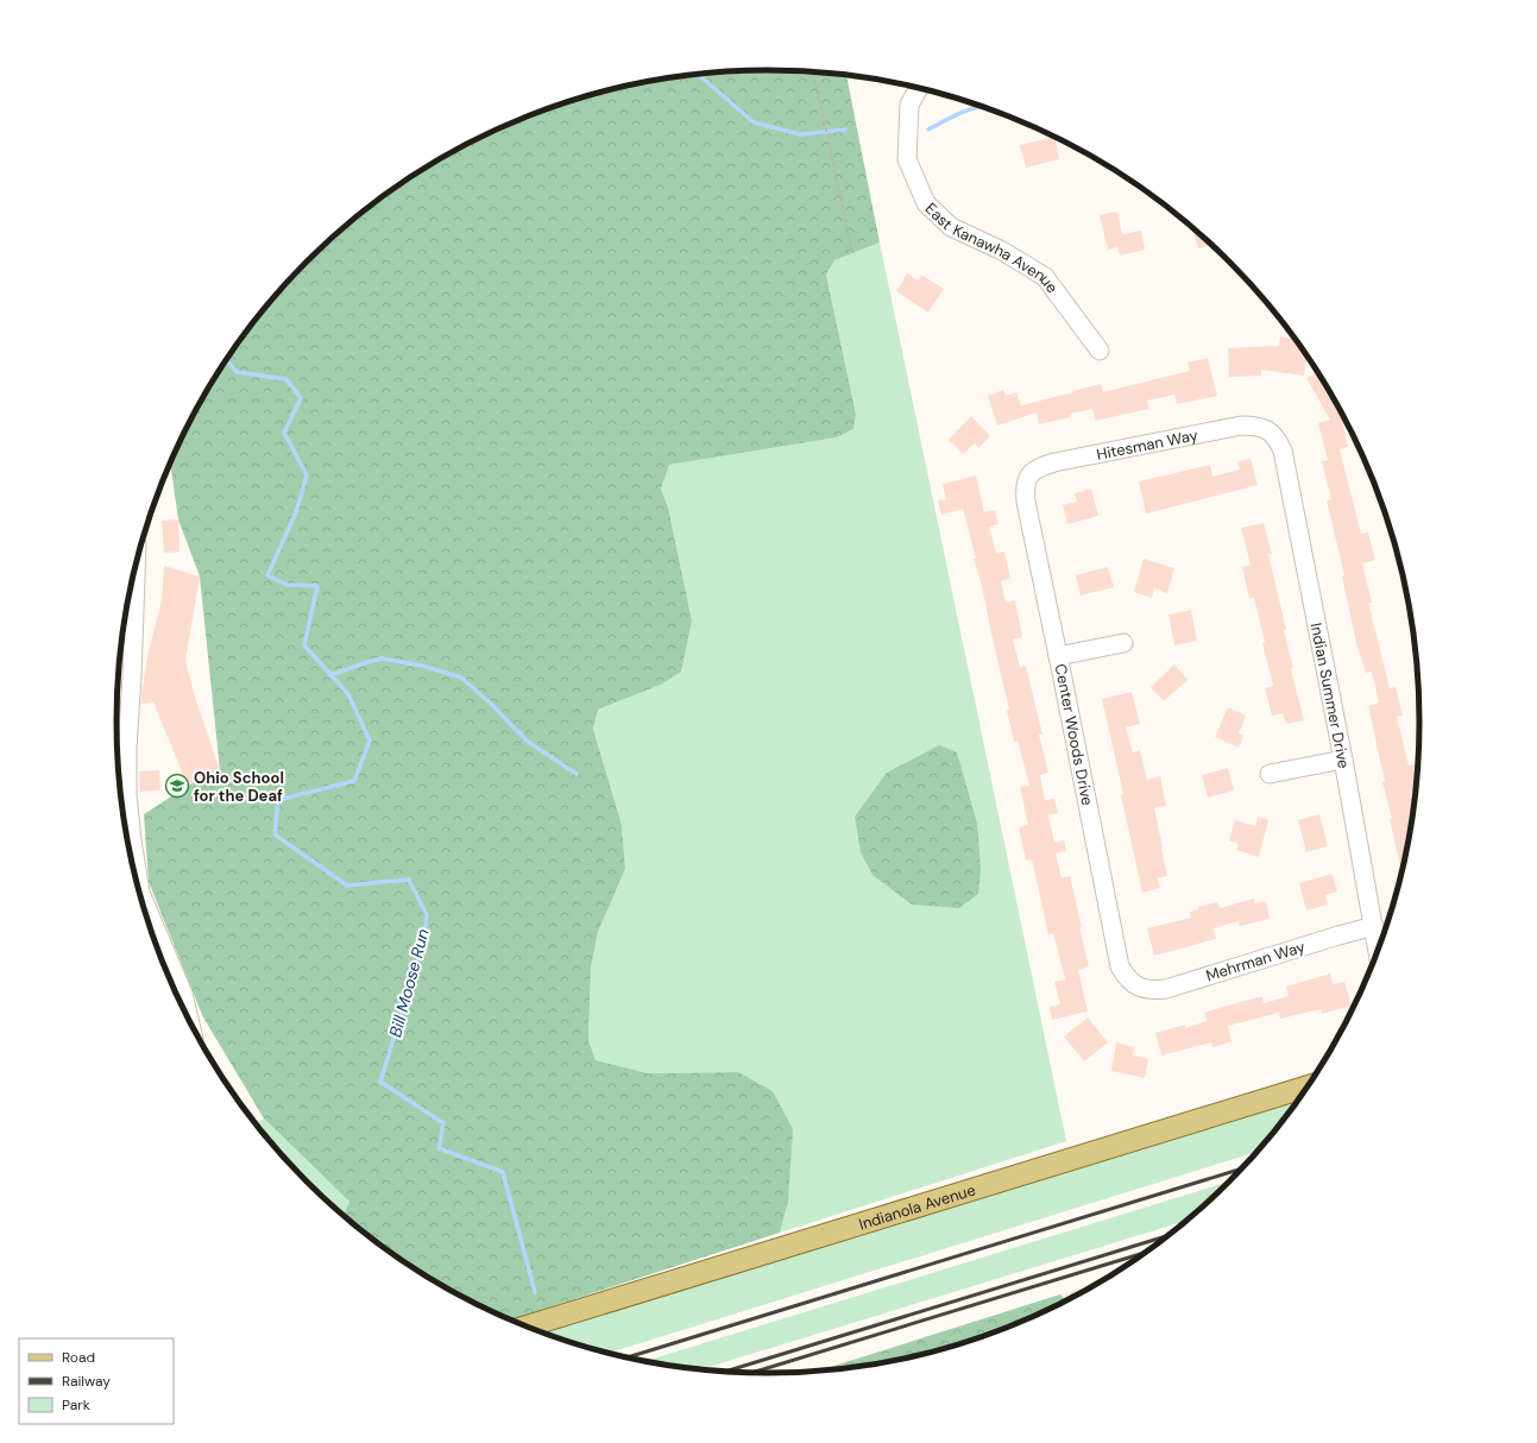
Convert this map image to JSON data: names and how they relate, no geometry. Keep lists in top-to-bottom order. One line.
{"streets":{"main road":["Indianola Avenue"],"street":["East Kanawha Avenue","Hitesman Way","Indian Summer Drive","Center Woods Drive","Mehrman Way"]},"crossings":[["Hitesman Way","Indian Summer Drive"],["Hitesman Way","Center Woods Drive"],["Indian Summer Drive","Mehrman Way"],["Center Woods Drive","Mehrman Way"]],"water":["Bill Moose Run"],"places":{"school or university":["Ohio School for the Deaf"]},"legend":["Road","Railway","Park"]}
